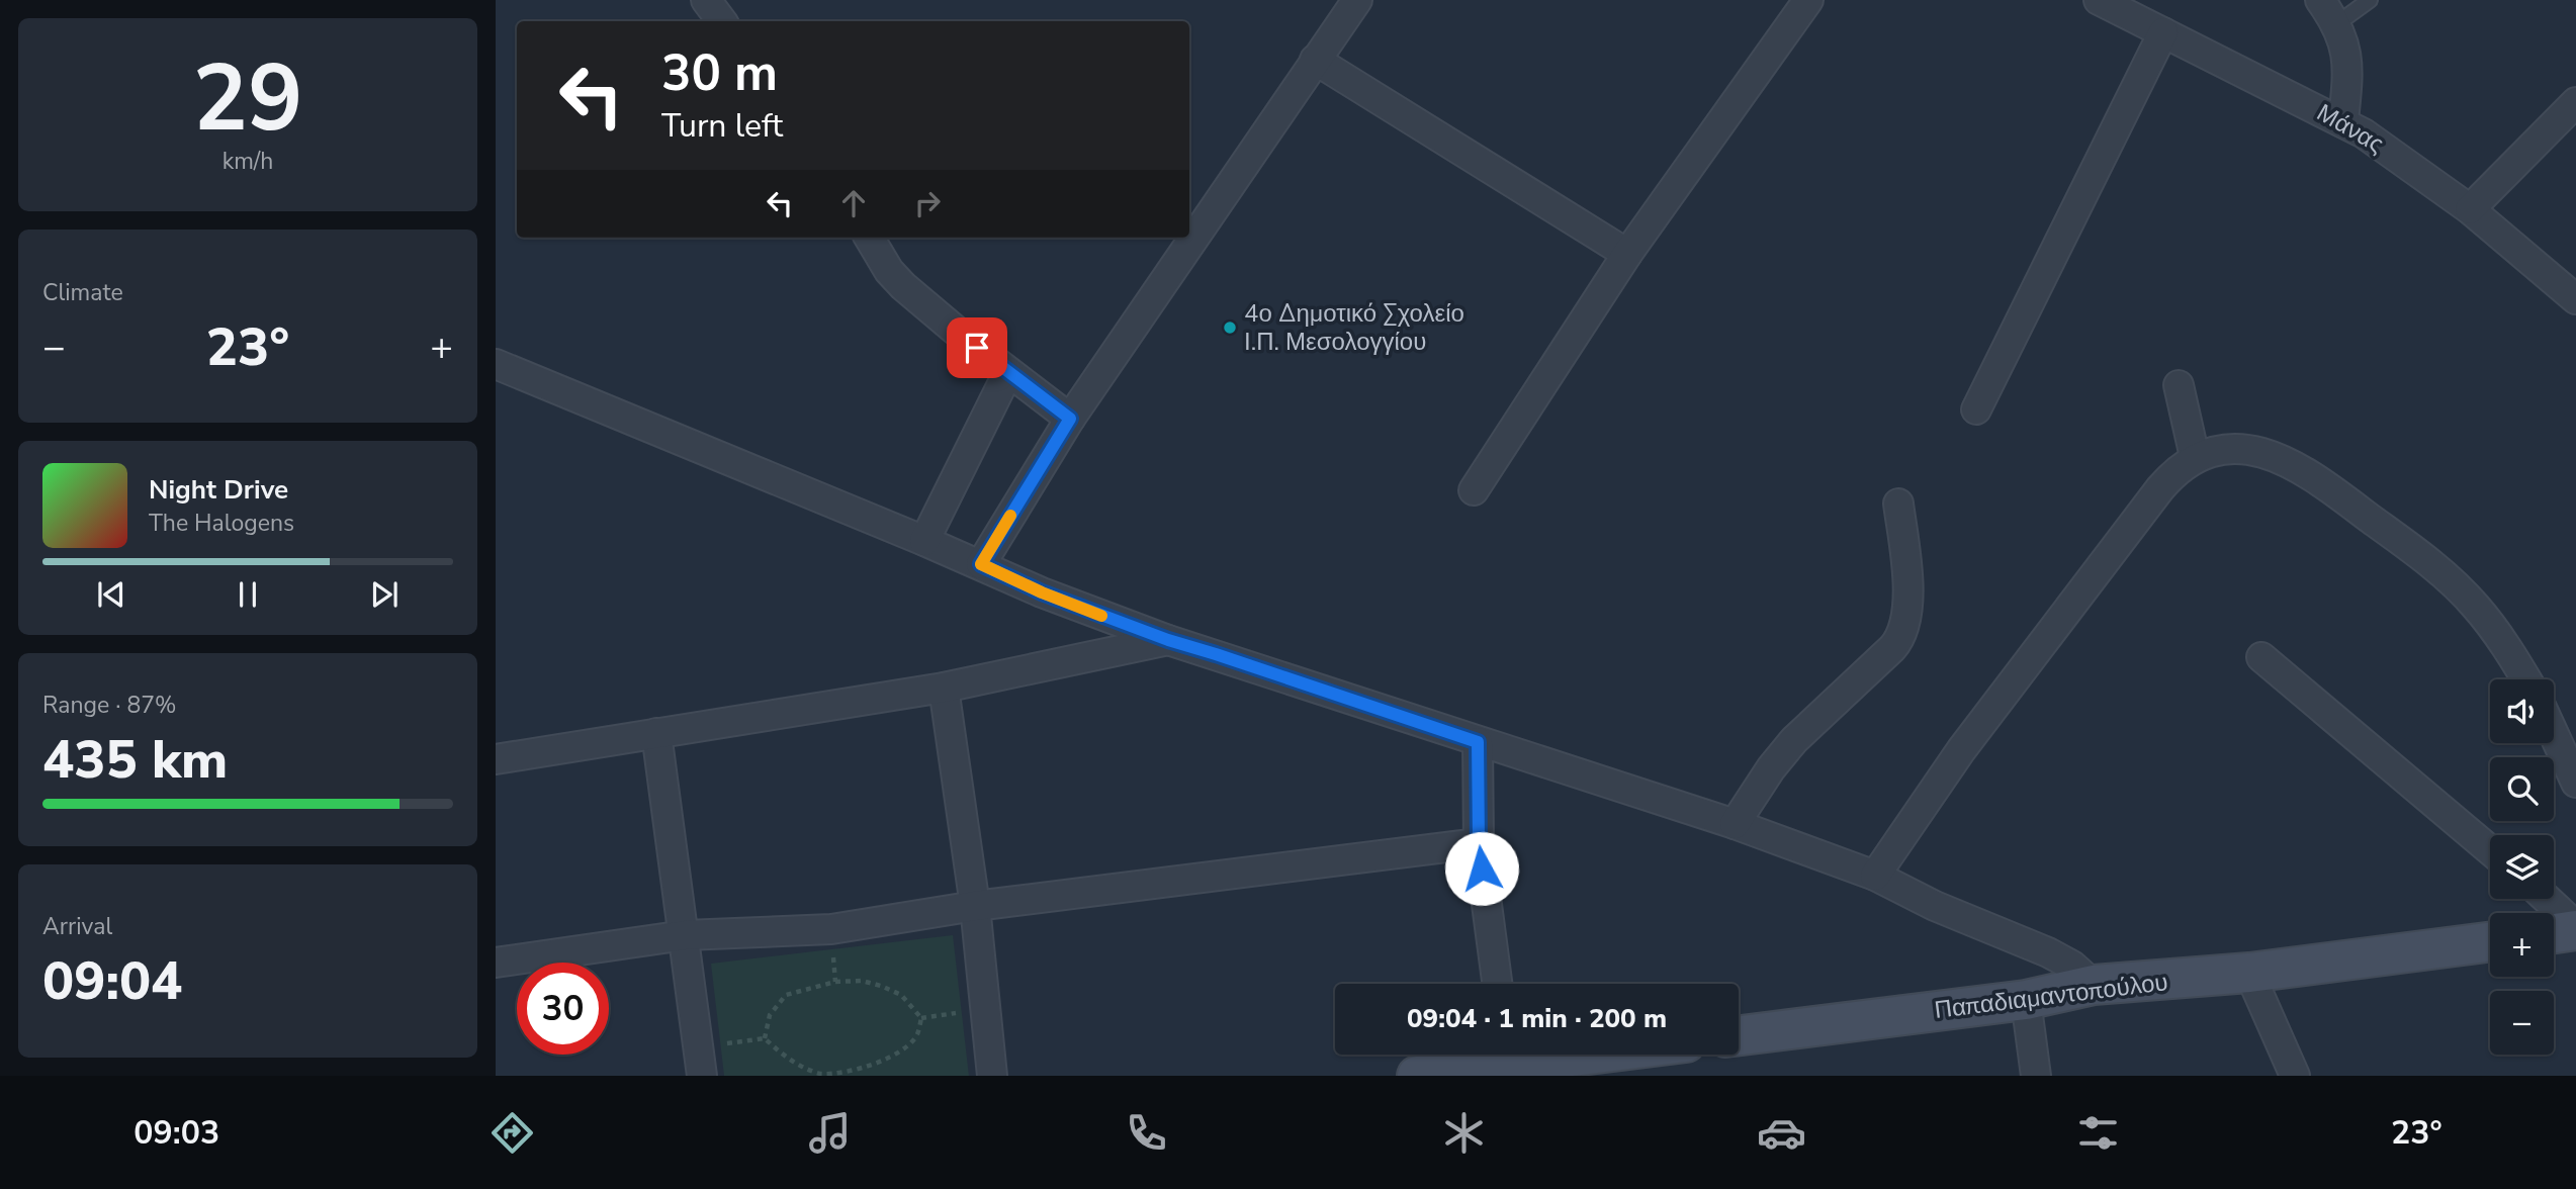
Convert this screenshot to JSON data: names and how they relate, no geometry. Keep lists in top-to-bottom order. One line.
{"streets":{"main road":["Παπαδιαμαντοπούλου"],"street":["Μάνας"]},"places":["4ο Δημοτικό Σχολείο Ι.Π. Μεσολογγίου"],"page":{"tile":[["29","km/h"],"Climate",["Range · 87%","435 km"],["Arrival","09:04"]],"turn":["30 m","Turn left"],"heat":["−","23°","+"],"song":["Night Drive","The Halogens"],"map_buttons":["+","−"],"limit":"30","trip":"09:04 · 1 min · 200 m","tabs":["09:03","23°"]}}
